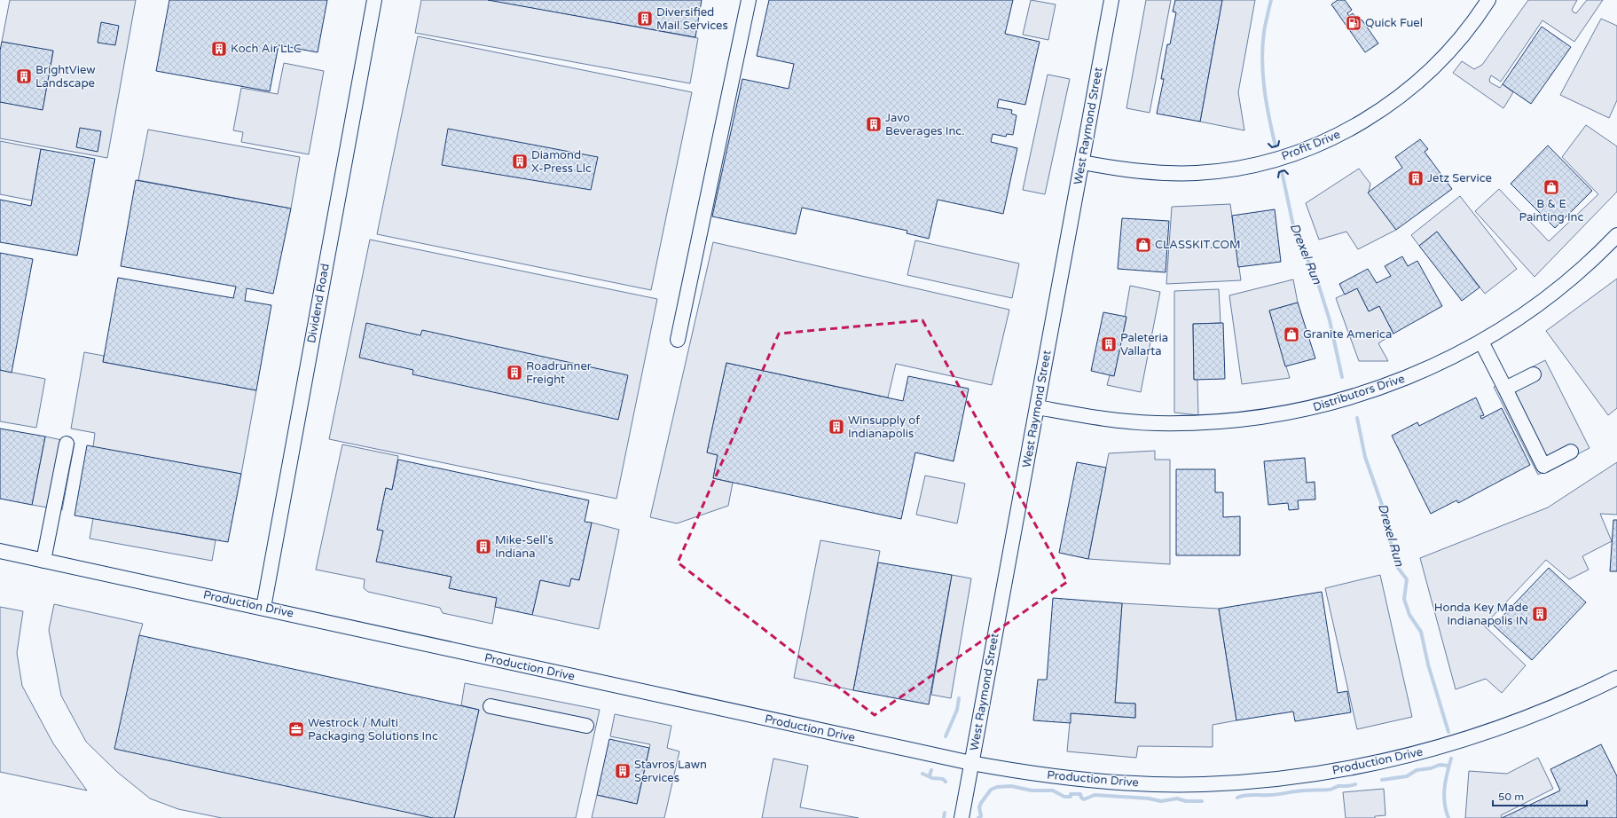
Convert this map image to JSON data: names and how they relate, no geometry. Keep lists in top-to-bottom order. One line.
{"streets":{"street":["West Raymond Street","Profit Drive","Dividend Road","Distributors Drive","Production Drive"]},"crossings":[["West Raymond Street","Profit Drive"],["West Raymond Street","Distributors Drive"],["West Raymond Street","Production Drive"],["Dividend Road","Production Drive"]],"water":["Drexel Run"],"places":{"building":["Diversified Mail Services","Koch Air LLC","BrightView Landscape","Javo Beverages Inc.","Diamond X-Press Llc","Jetz Service","Paleteria Vallarta","Roadrunner Freight","Winsupply of Indianapolis","Mike-Sell's Indiana","Honda Key Made Indianapolis IN","Stavros Lawn Services"],"fuel station":["Quick Fuel"],"shop":["B & E Painting Inc","CLASSKIT.COM","Granite America"],"office":["Westrock / Multi Packaging Solutions Inc"]},"scale_bar":"50 m"}
